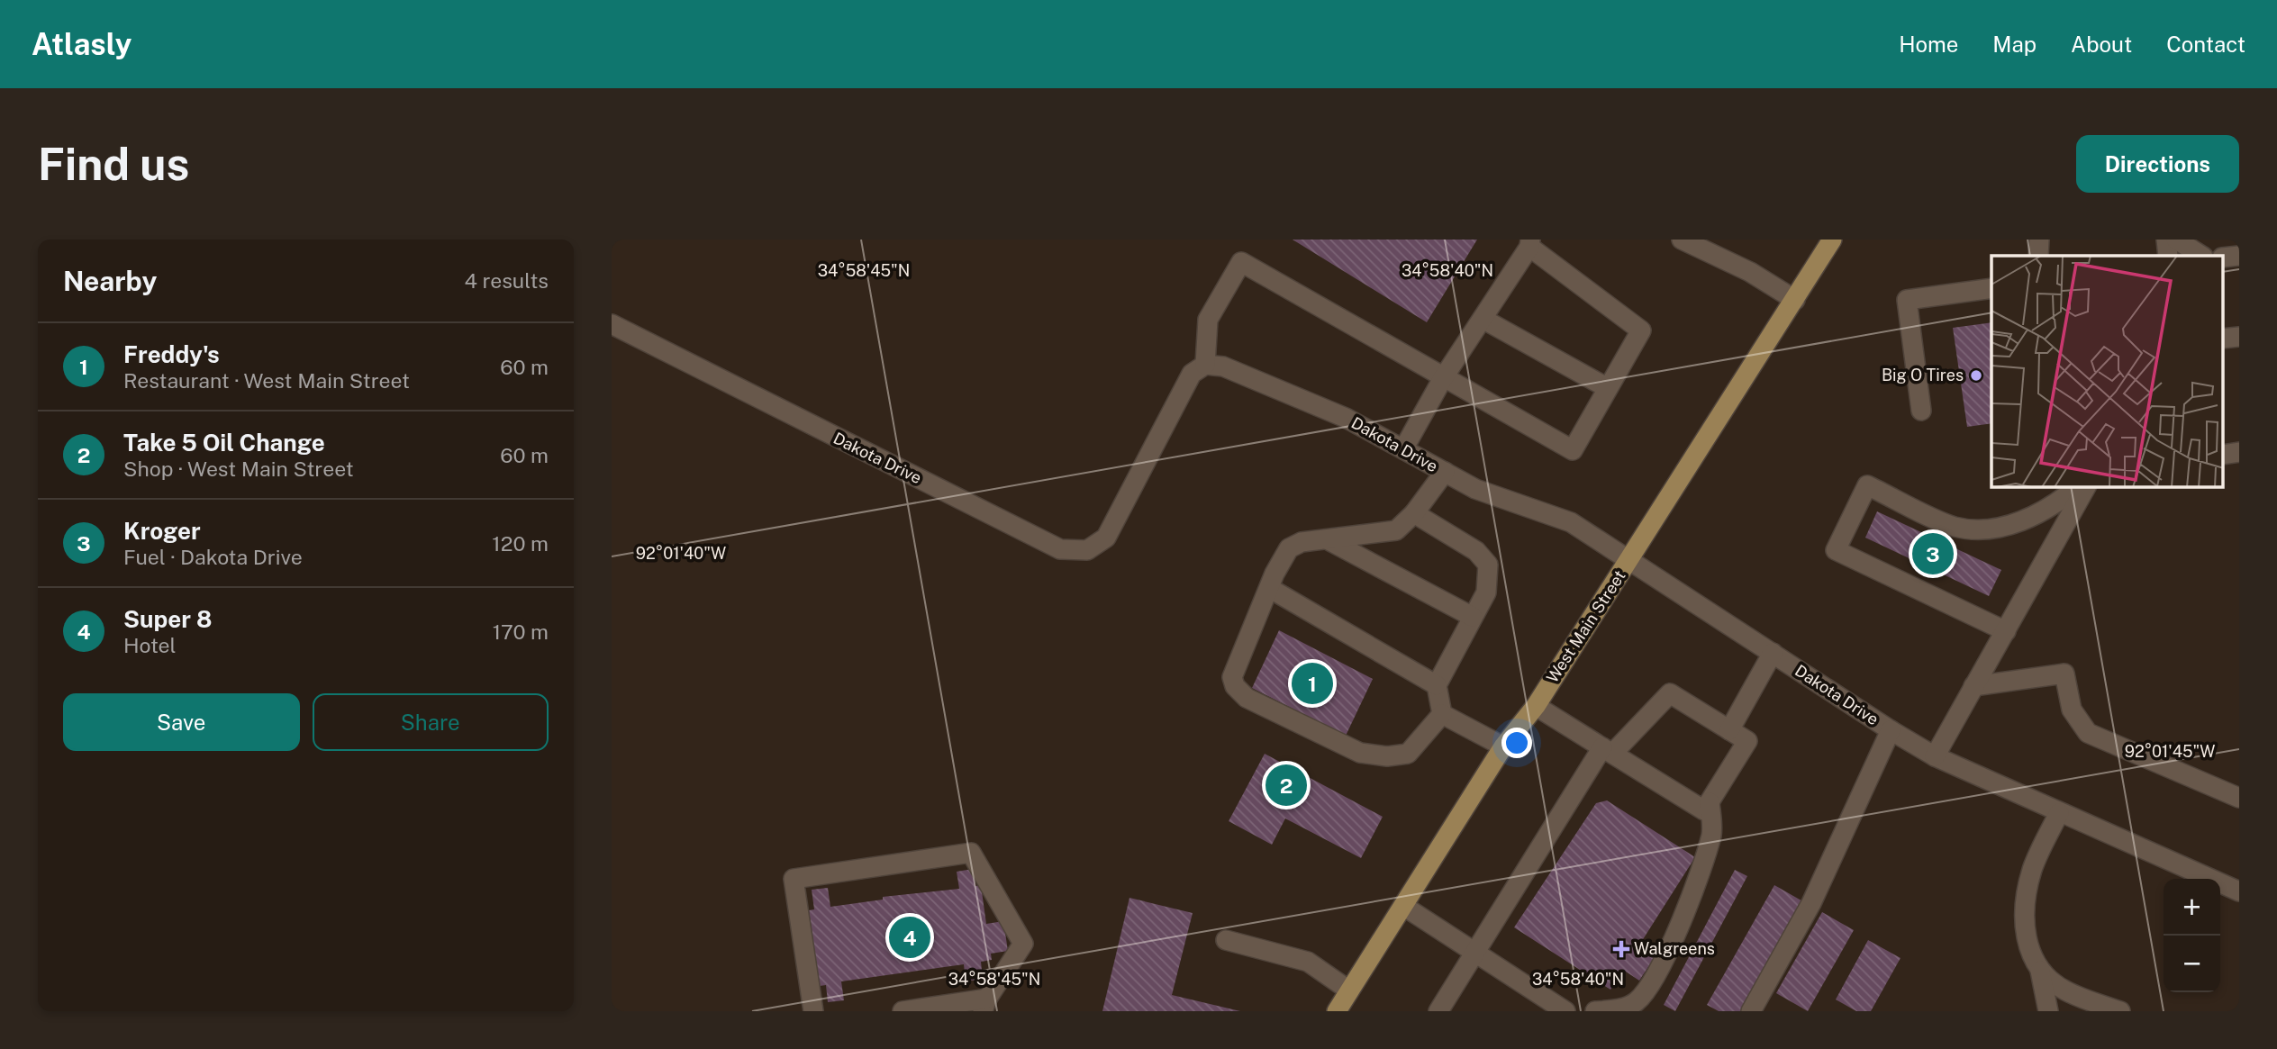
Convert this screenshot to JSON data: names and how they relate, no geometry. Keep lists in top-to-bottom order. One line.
{"streets":{"main road":["West Main Street"],"street":["Dakota Drive"]},"crossings":[["Dakota Drive","West Main Street"]],"places":{"other":["Big O Tires"],"health":["Walgreens"]},"page":{"header":"Atlasly","nav":["Home","Map","About","Contact"],"buttons":["Directions",["Save","Share"]],"title":"Find us","heading":["Nearby","4 results"],"list":[{"mark":"1","name":"Freddy's","note":"Restaurant · West Main Street","value":"60 m"},{"mark":"2","name":"Take 5 Oil Change","note":"Shop · West Main Street","value":"60 m"},{"mark":"3","name":"Kroger","note":"Fuel · Dakota Drive","value":"120 m"},{"mark":"4","name":"Super 8","note":"Hotel","value":"170 m"}],"pins":["3","1","2","4"],"map_buttons":["+","−"]},"coordinates":["34°58'45\"N","34°58'40\"N","92°01'40\"W","92°01'45\"W"]}
